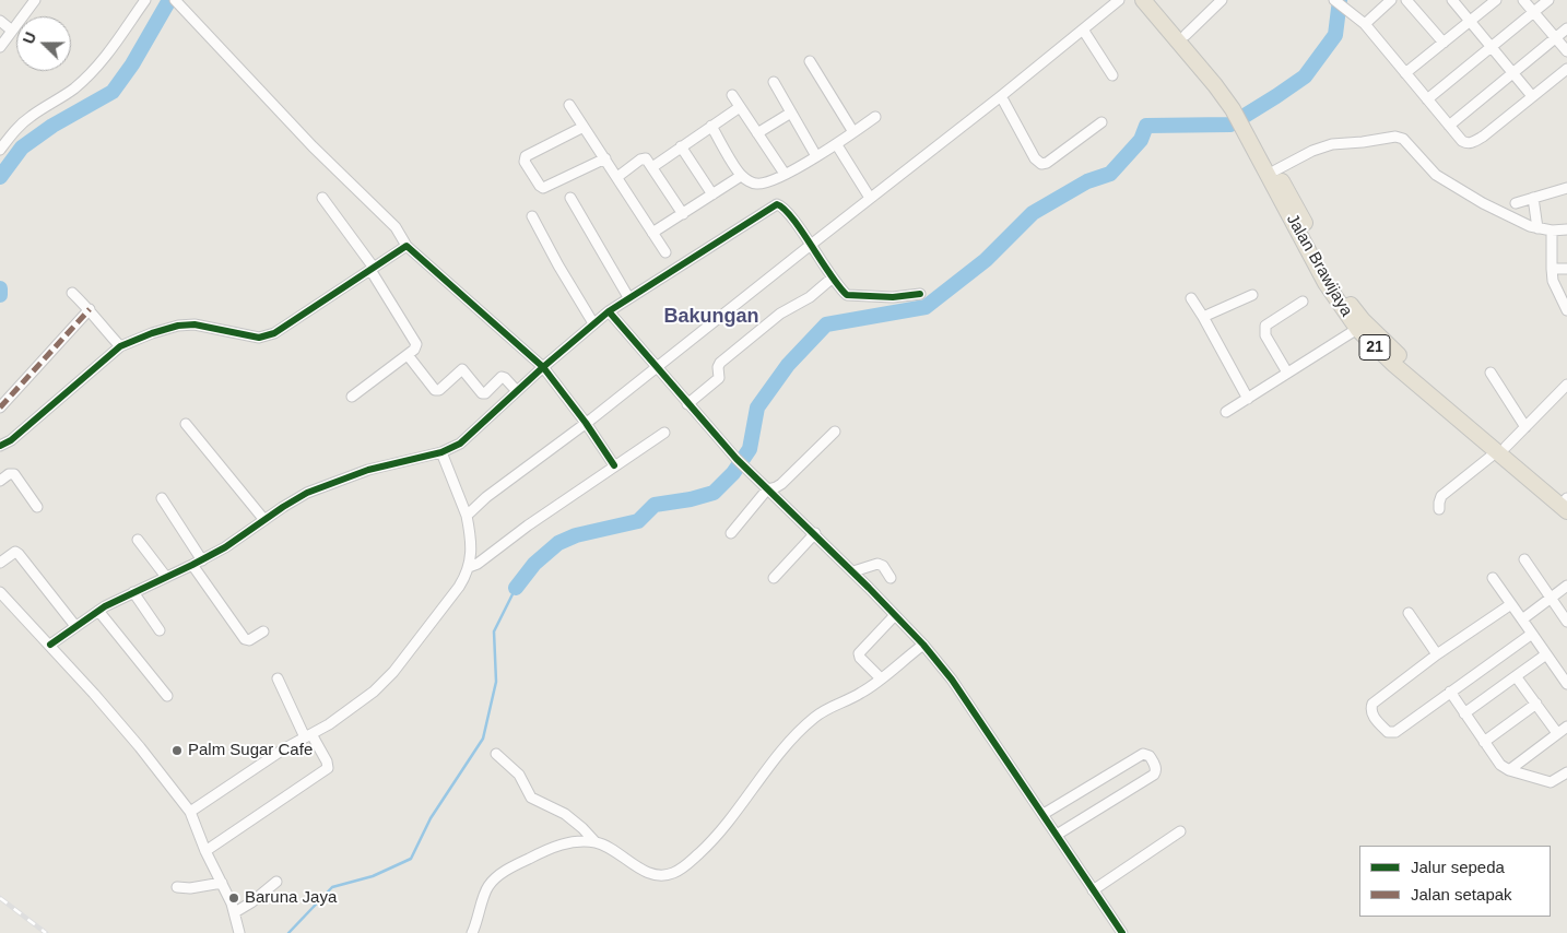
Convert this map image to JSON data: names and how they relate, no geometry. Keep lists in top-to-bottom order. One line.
{"streets":{"highway":["Jalan Brawijaya","21"]},"districts":["Bakungan"],"places":["Palm Sugar Cafe","Baruna Jaya"],"legend":["Jalur sepeda","Jalan setapak"],"north":"left"}
